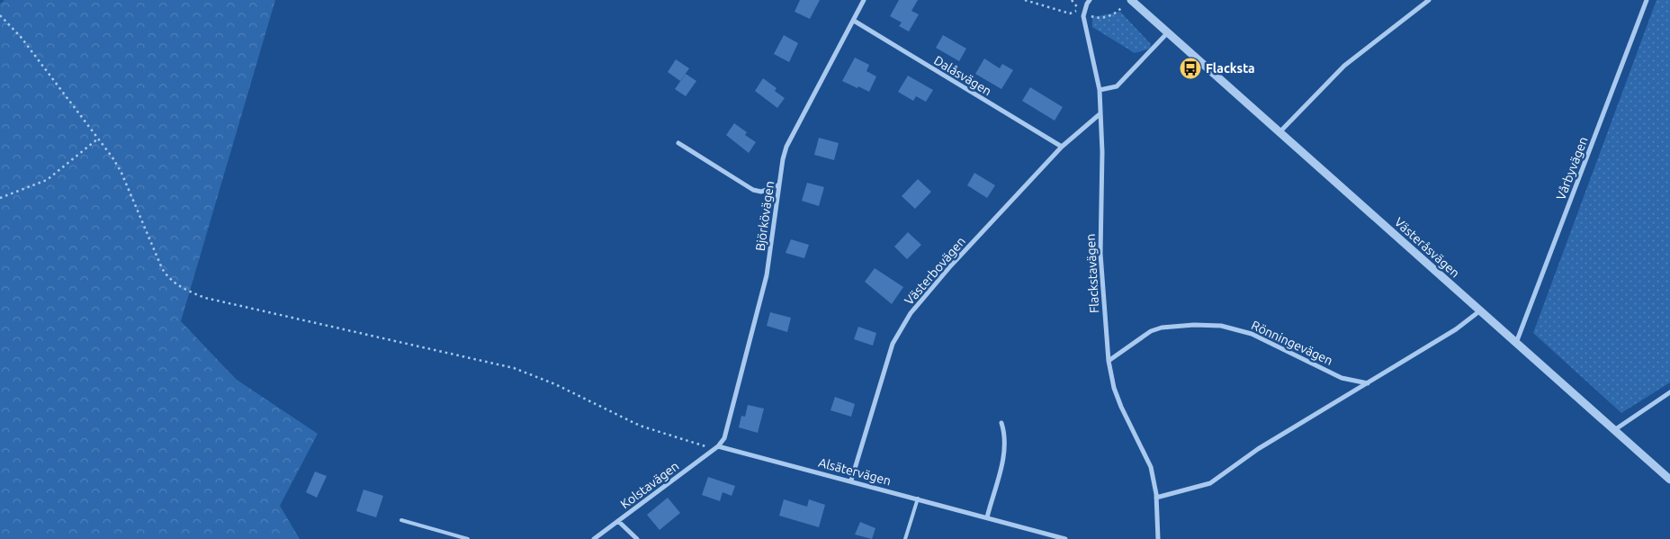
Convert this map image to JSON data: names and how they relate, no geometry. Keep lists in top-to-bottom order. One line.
{"streets":{"street":["Dalåsvägen","Vårbyvägen","Björkövägen","Västeråsvägen","Västerbovägen","Flackstavägen","Rönningevägen","Alsätervägen","Kolstavägen"]},"crossings":[["Dalåsvägen","Björkövägen"],["Dalåsvägen","Västerbovägen"],["Vårbyvägen","Västeråsvägen"],["Björkövägen","Alsätervägen"],["Björkövägen","Kolstavägen"],["Västerbovägen","Flackstavägen"],["Västerbovägen","Alsätervägen"],["Flackstavägen","Rönningevägen"],["Alsätervägen","Kolstavägen"]],"places":{"bus stop":["Flacksta"]}}
